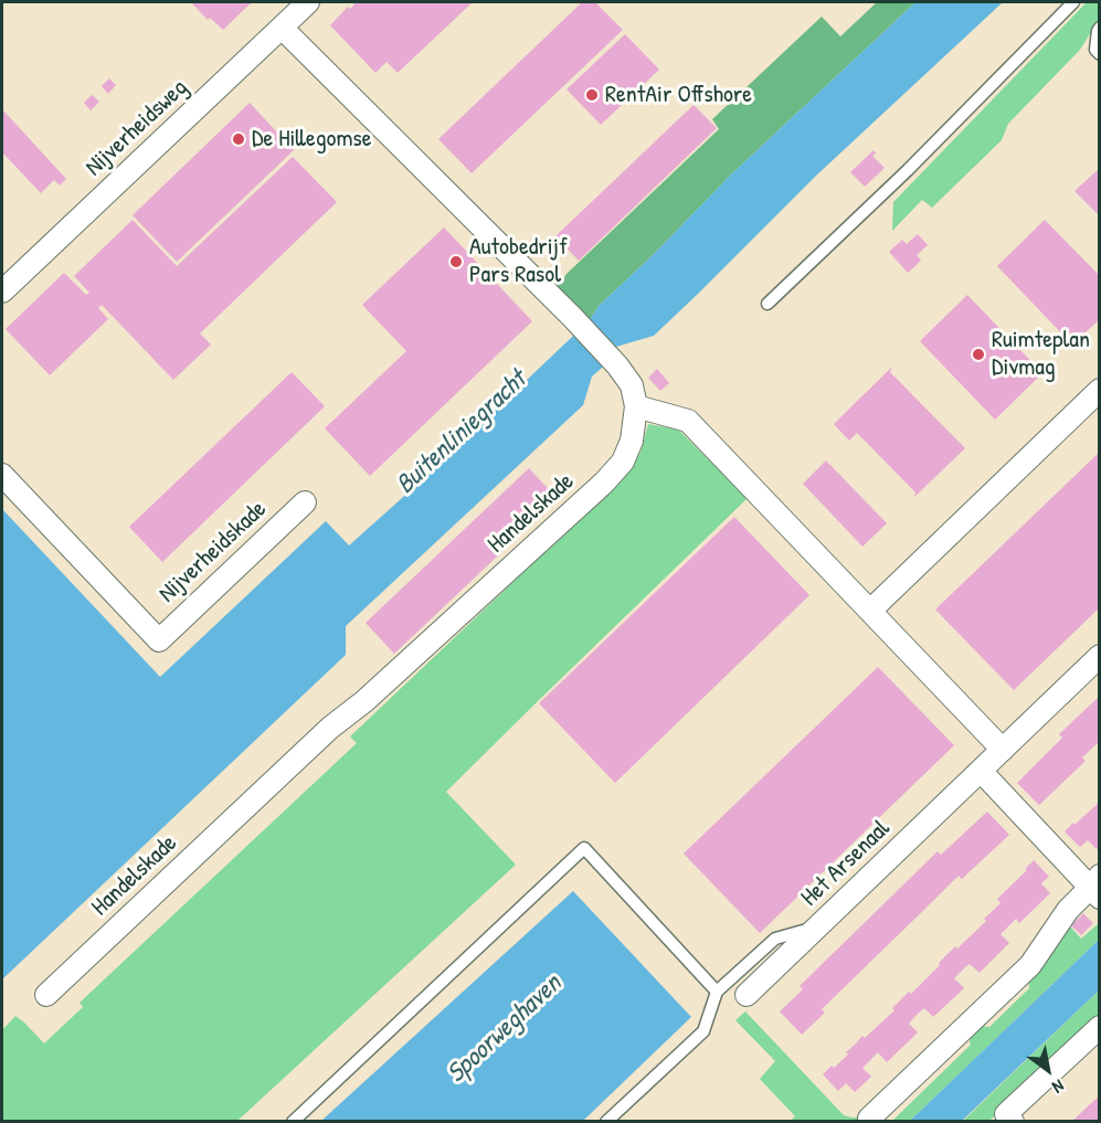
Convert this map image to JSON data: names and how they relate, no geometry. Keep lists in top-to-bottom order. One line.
{"streets":{"street":["Nijverheidsweg","Handelskade","Nijverheidskade","Het Arsenaal"]},"crossings":[["Nijverheidsweg","Handelskade"]],"water":["Buitenliniegracht","Spoorweghaven"],"places":["RentAir Offshore","De Hillegomse","Autobedrijf Pars Rasol","Ruimteplan Divmag"],"north":"bottom right"}
